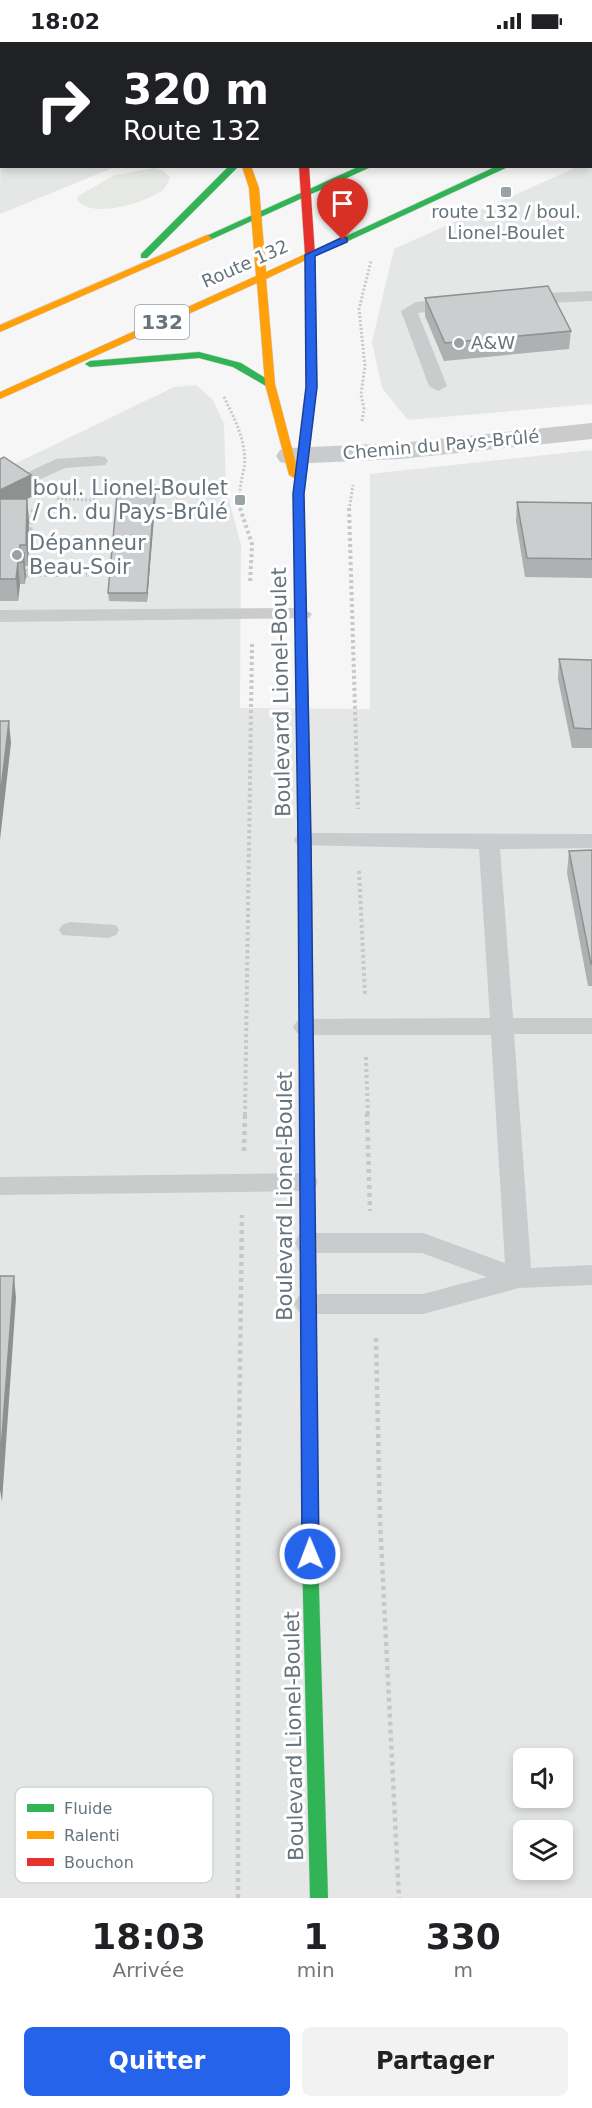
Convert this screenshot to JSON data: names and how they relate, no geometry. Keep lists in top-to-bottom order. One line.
{"streets":{"main road":["Route 132","132","Boulevard Lionel-Boulet"],"street":["Chemin du Pays-Brûlé"]},"crossings":[["Route 132","Boulevard Lionel-Boulet"],["Chemin du Pays-Brûlé","Boulevard Lionel-Boulet"]],"places":{"transit":["route 132 / boul. Lionel-Boulet","boul. Lionel-Boulet / ch. du Pays-Brûlé"],"other":["A&W","Dépanneur Beau-Soir"]},"legend":["Fluide","Ralenti","Bouchon"],"page":{"status":"18:02","turn":["320 m","Route 132"],"eta":["18:03","Arrivée","1","min","330","m"],"buttons":["Quitter","Partager"]}}
